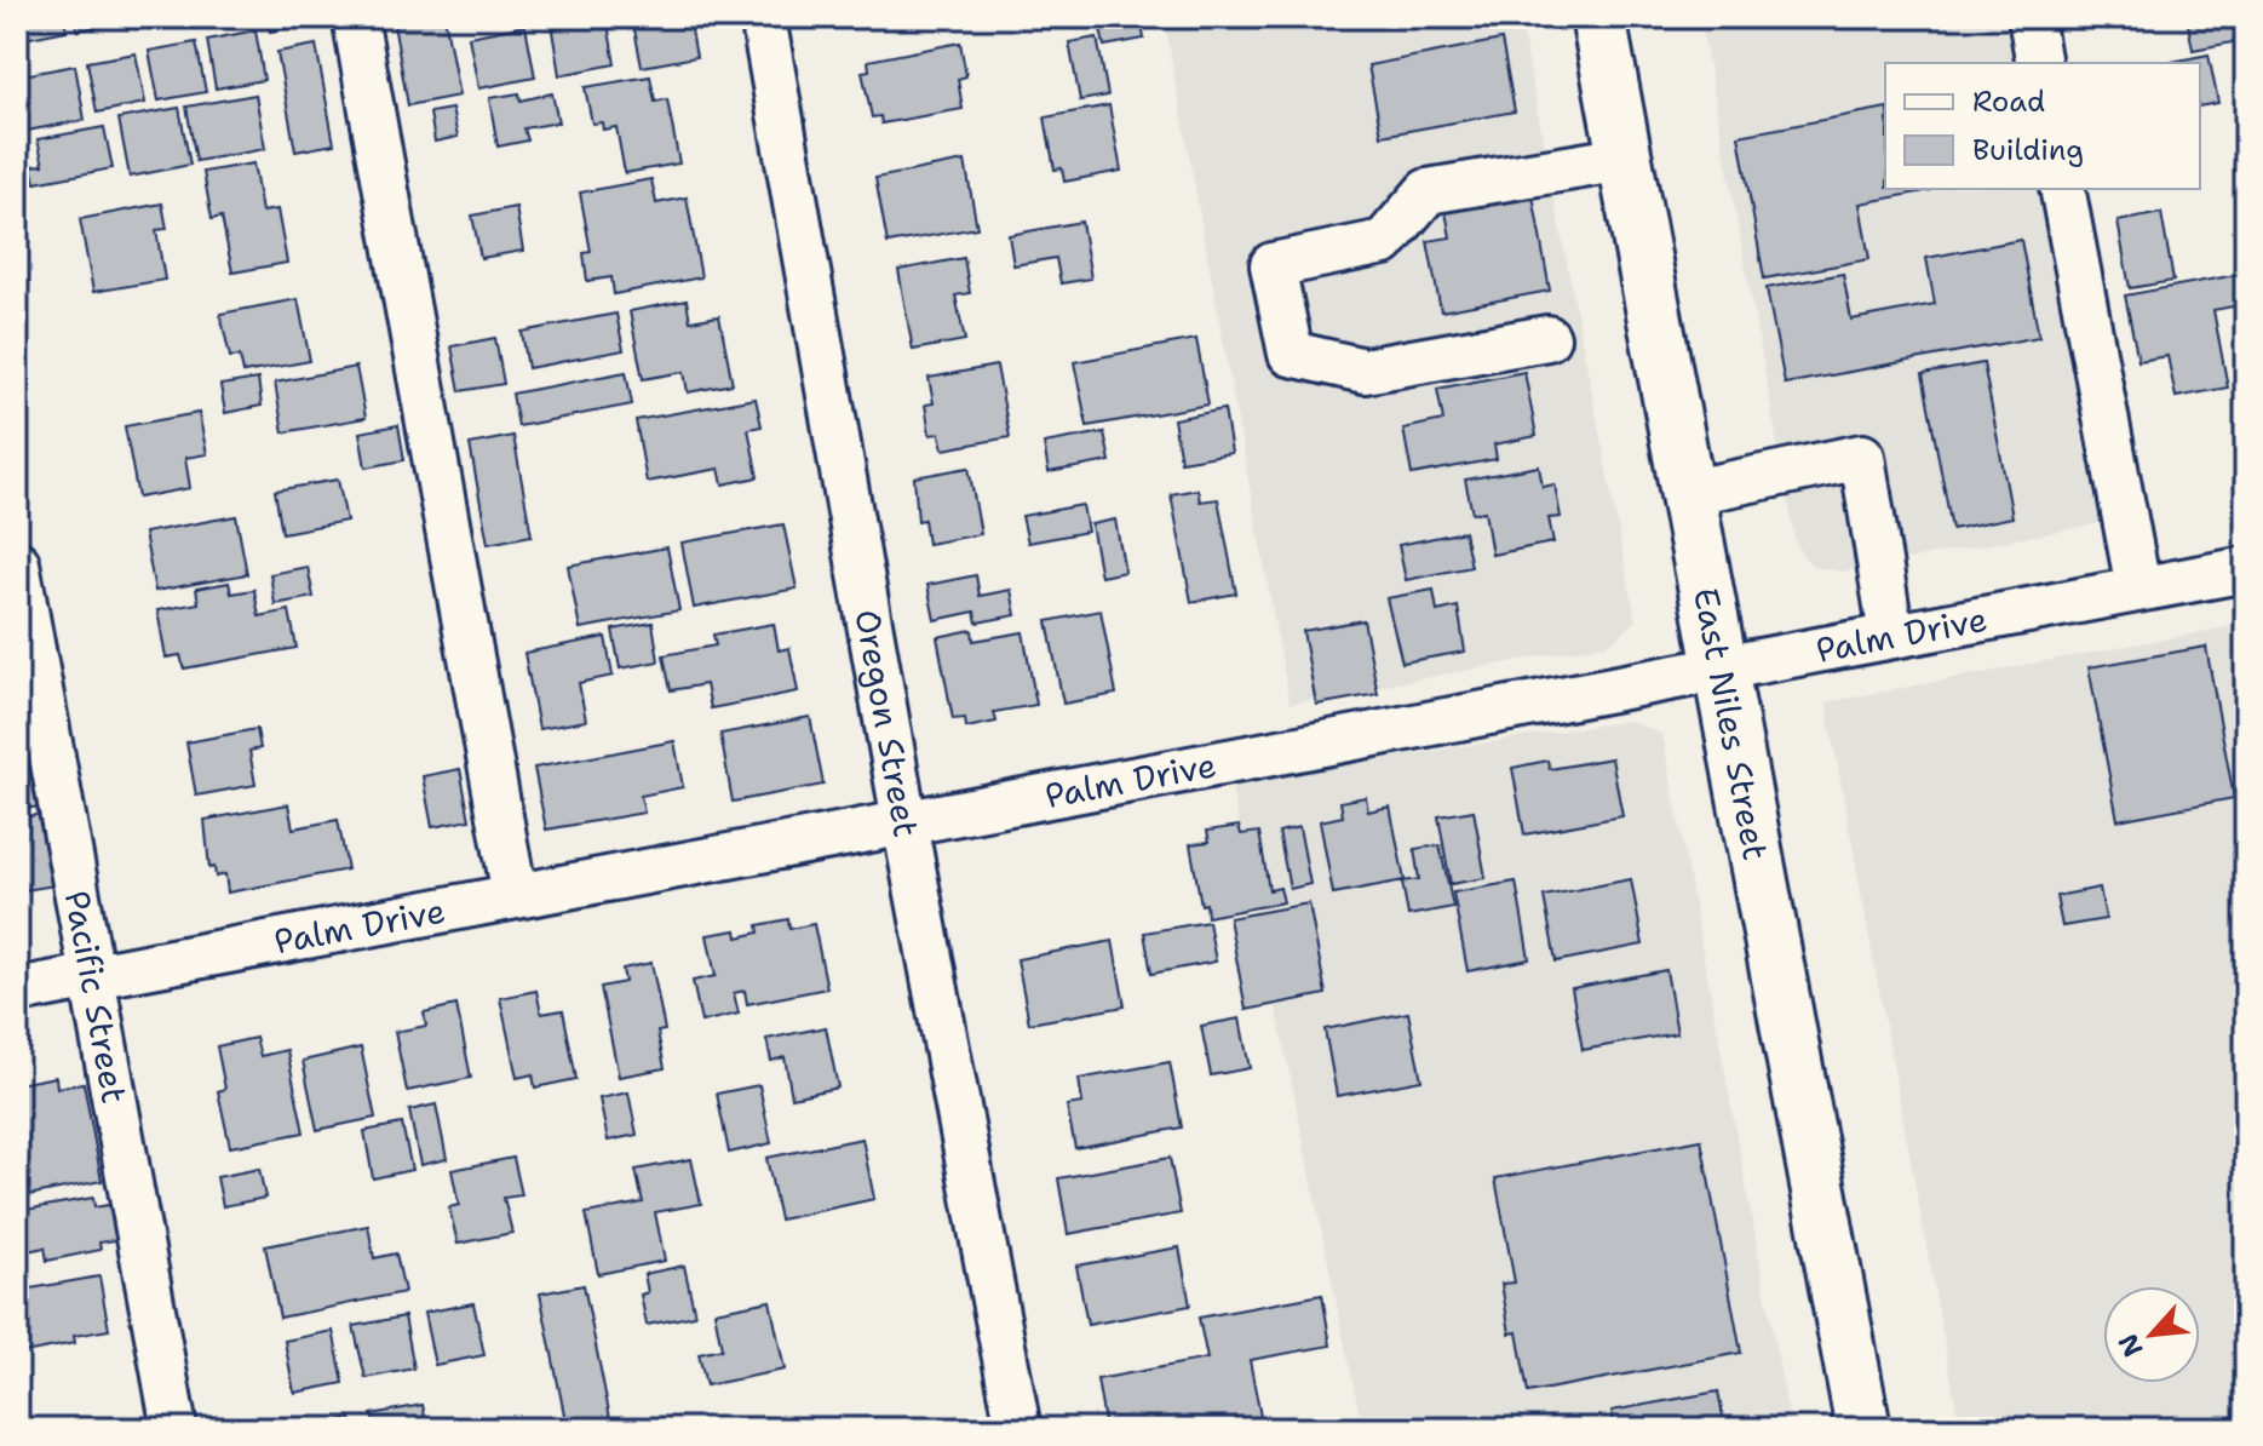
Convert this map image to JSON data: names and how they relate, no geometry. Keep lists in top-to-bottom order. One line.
{"streets":{"main road":["East Niles Street"],"street":["Palm Drive","Oregon Street","Pacific Street"]},"crossings":[["Palm Drive","East Niles Street"],["Palm Drive","Oregon Street"],["Palm Drive","Pacific Street"]],"legend":["Road","Building"],"north":"bottom left"}
